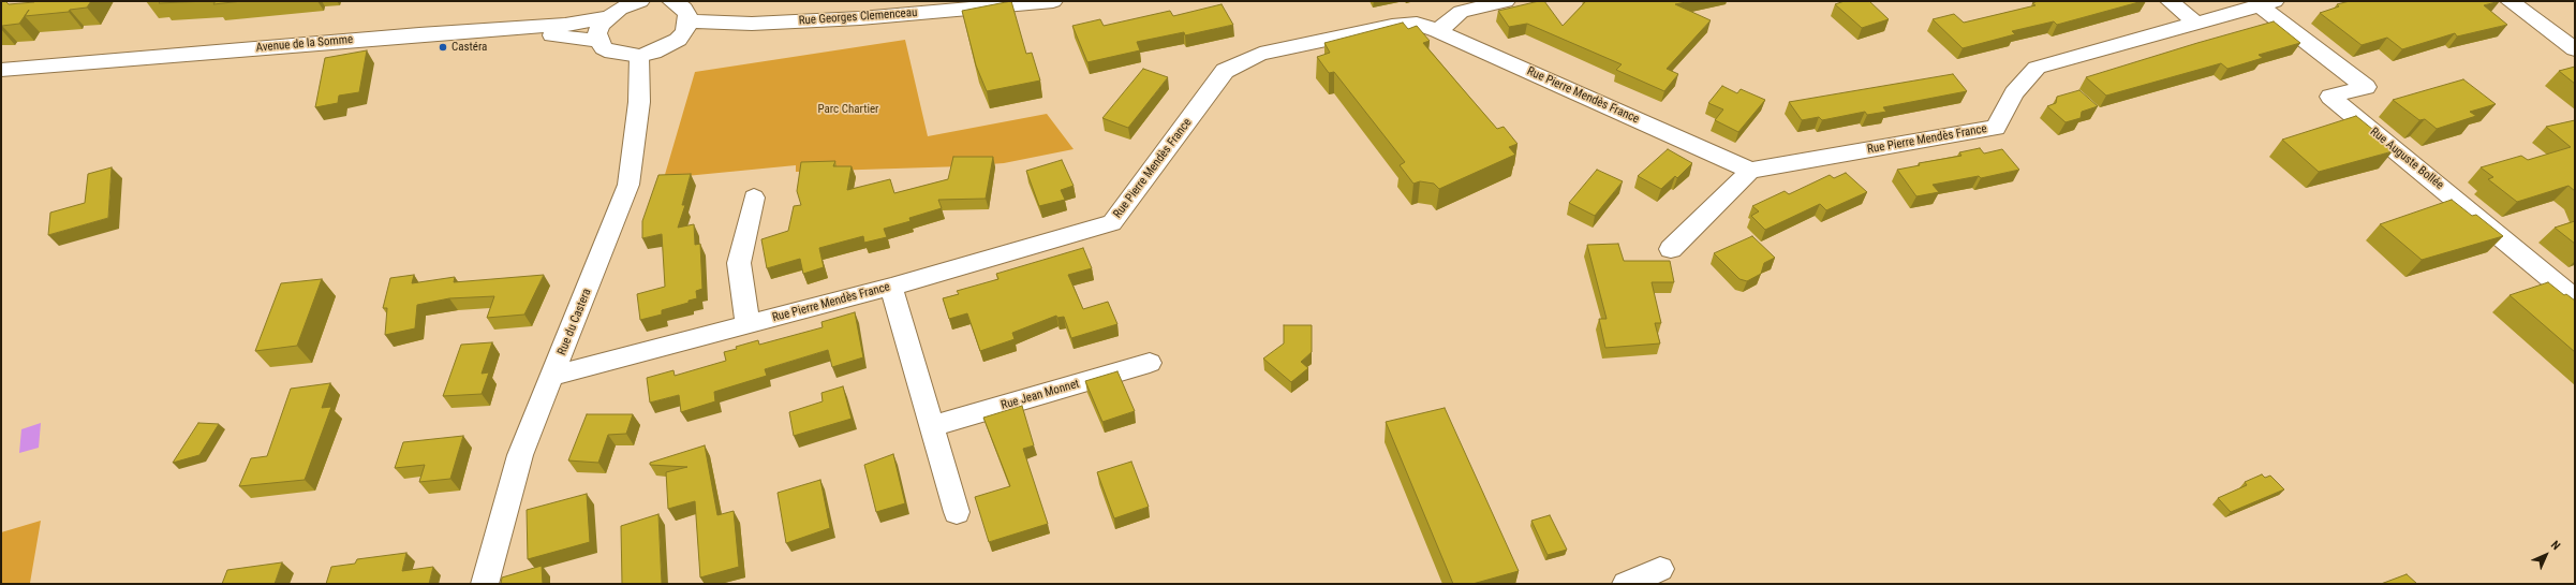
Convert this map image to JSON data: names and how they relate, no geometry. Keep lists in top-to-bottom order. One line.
{"streets":{"street":["Rue Georges Clemenceau","Avenue de la Somme","Rue Pierre Mendès France","Rue Auguste Bollée","Rue du Castera","Rue Jean Monnet"]},"crossings":[["Rue Pierre Mendès France","Rue Auguste Bollée"],["Rue Pierre Mendès France","Rue du Castera"]],"parks":["Parc Chartier"],"places":["Castéra"],"north":"top right"}
